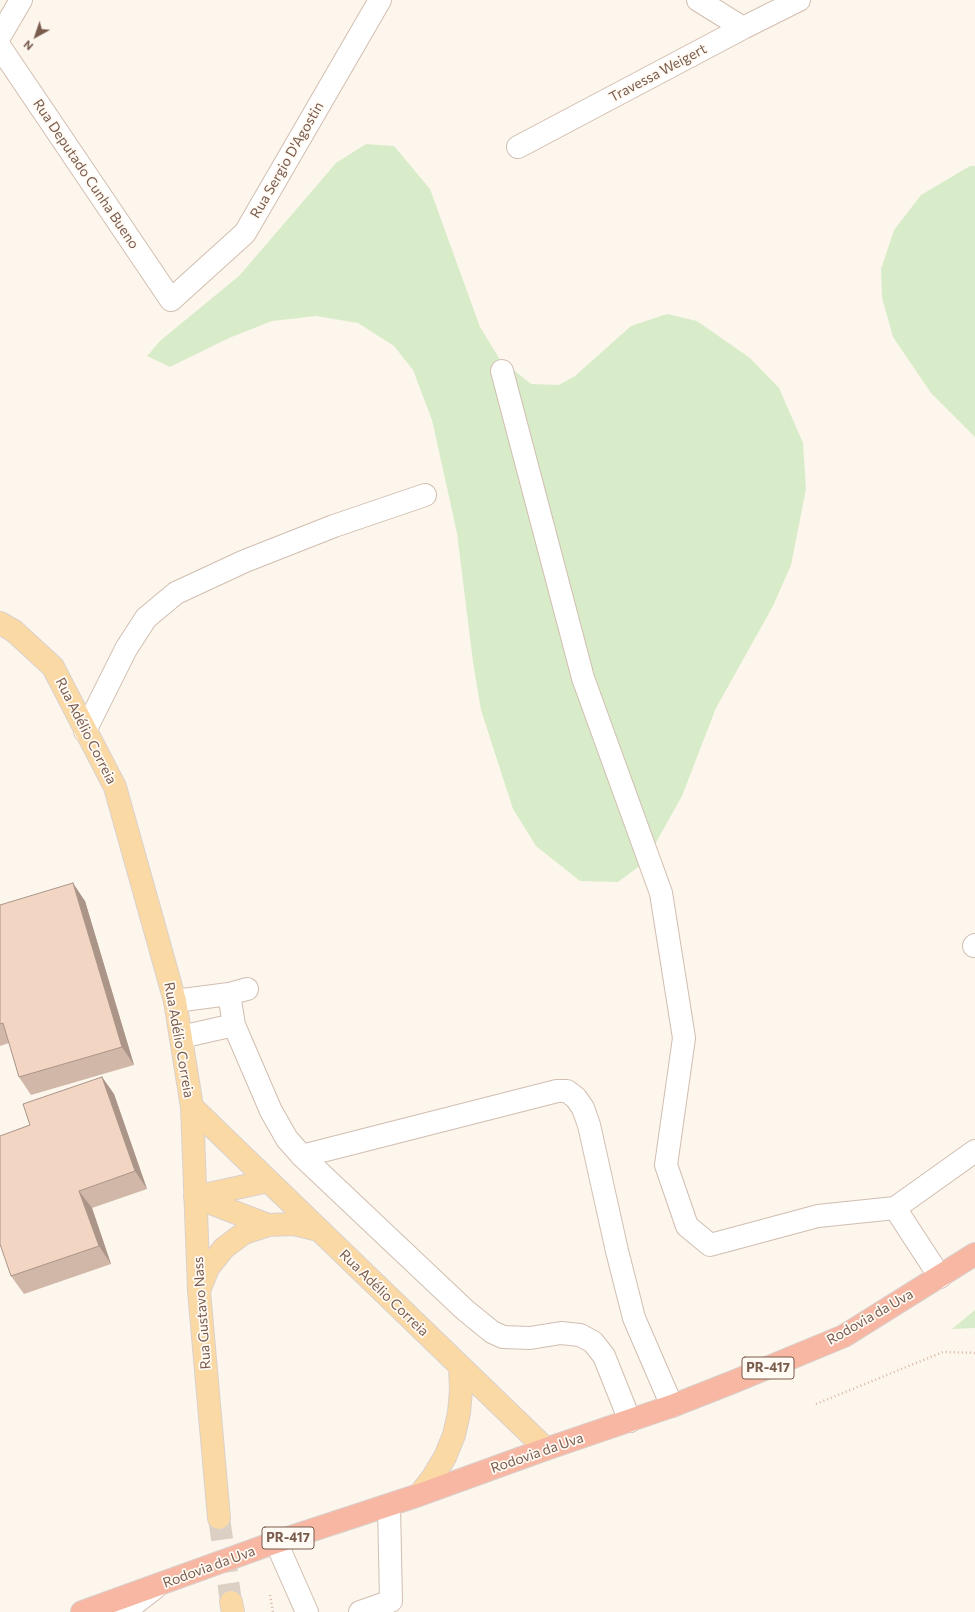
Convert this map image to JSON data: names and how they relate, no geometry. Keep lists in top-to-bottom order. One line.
{"streets":{"highway":["Rodovia da Uva","PR-417"],"main road":["Rua Adélio Correia","Rua Gustavo Nass"],"street":["Travessa Weigert","Rua Sergio D'Agostin","Rua Deputado Cunha Bueno"]},"crossings":[["Rua Sergio D'Agostin","Rua Deputado Cunha Bueno"],["Rua Adélio Correia","Rua Gustavo Nass"],["Rua Adélio Correia","Rodovia da Uva"]],"north":"bottom left"}
